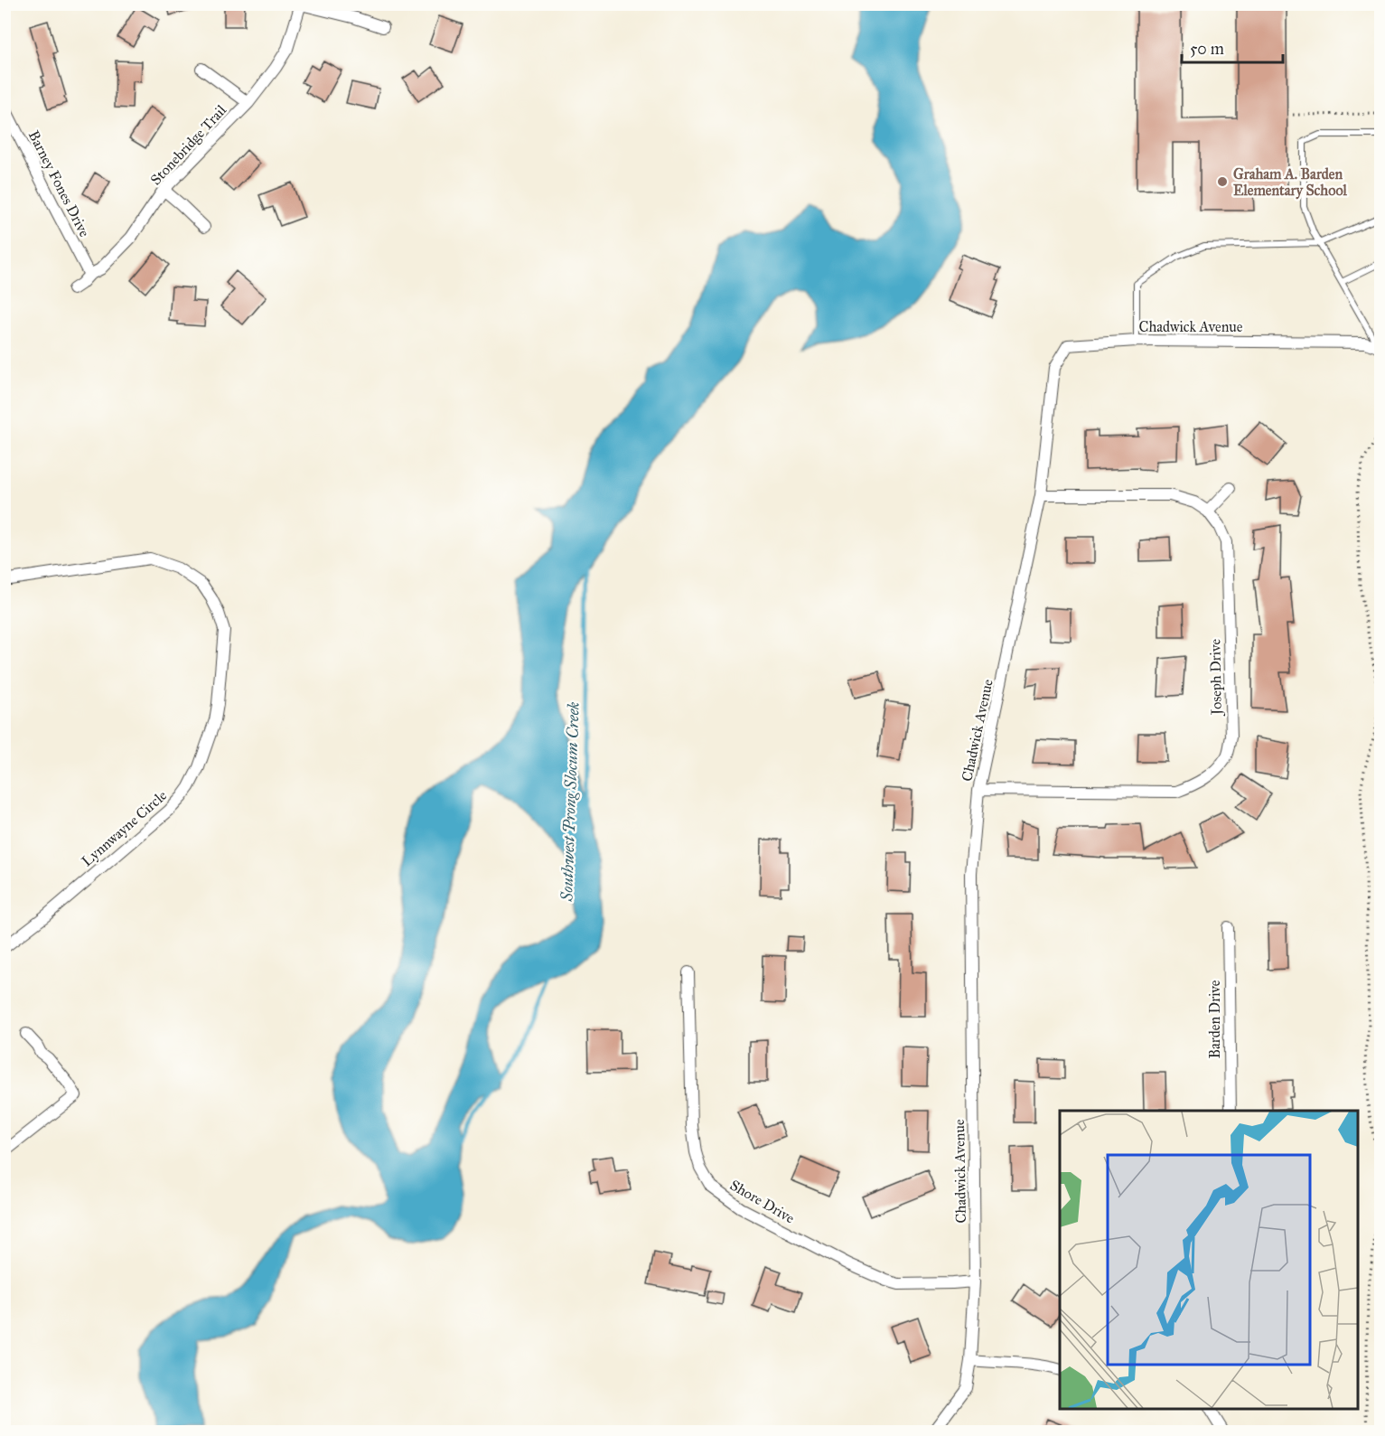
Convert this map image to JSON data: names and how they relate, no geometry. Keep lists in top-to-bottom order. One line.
{"streets":{"street":["Stonebridge Trail","Barney Fones Drive","Chadwick Avenue","Joseph Drive","Lynnwayne Circle","Barden Drive","Shore Drive"]},"crossings":[["Stonebridge Trail","Barney Fones Drive"],["Chadwick Avenue","Joseph Drive"],["Chadwick Avenue","Shore Drive"]],"water":["Southwest Prong Slocum Creek"],"places":["Graham A. Barden Elementary School"],"scale_bar":"50 m"}
